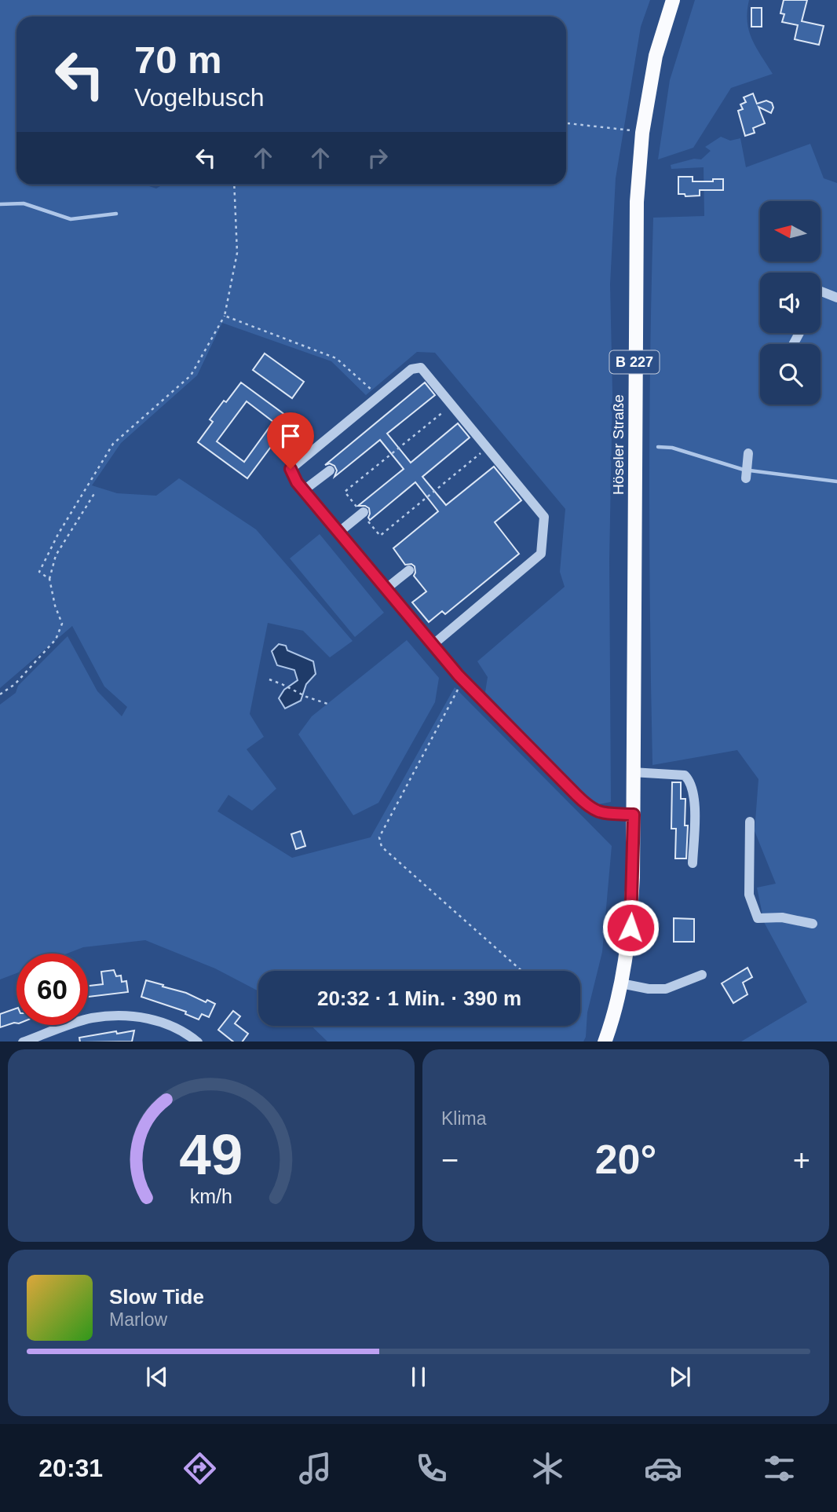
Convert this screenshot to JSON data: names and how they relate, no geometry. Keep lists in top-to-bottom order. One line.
{"streets":{"main road":["B 227","Höseler Straße"]},"crossings":[["B 227","Höseler Straße"]],"north":"left","page":{"turn":["70 m","Vogelbusch"],"limit":"60","trip":"20:32 · 1 Min. · 390 m","tile":"Klima","heat":["−","20°","+"],"song":["Slow Tide","Marlow"],"tabs":"20:31","gauge":["49","km/h"]}}
